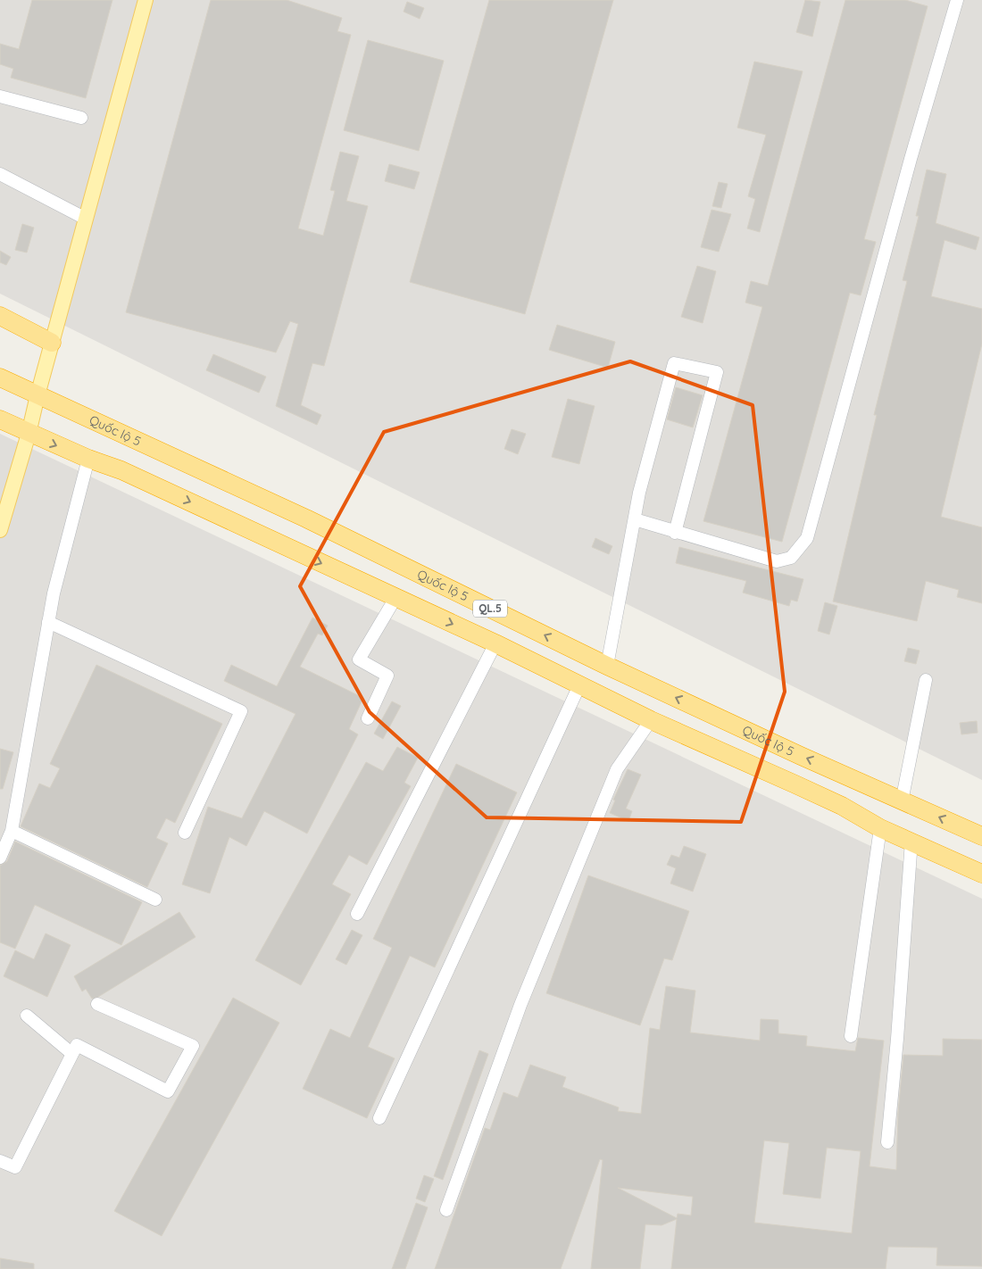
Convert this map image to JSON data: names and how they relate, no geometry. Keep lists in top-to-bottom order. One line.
{"streets":{"highway":["Quốc lộ 5","QL.5"]}}
